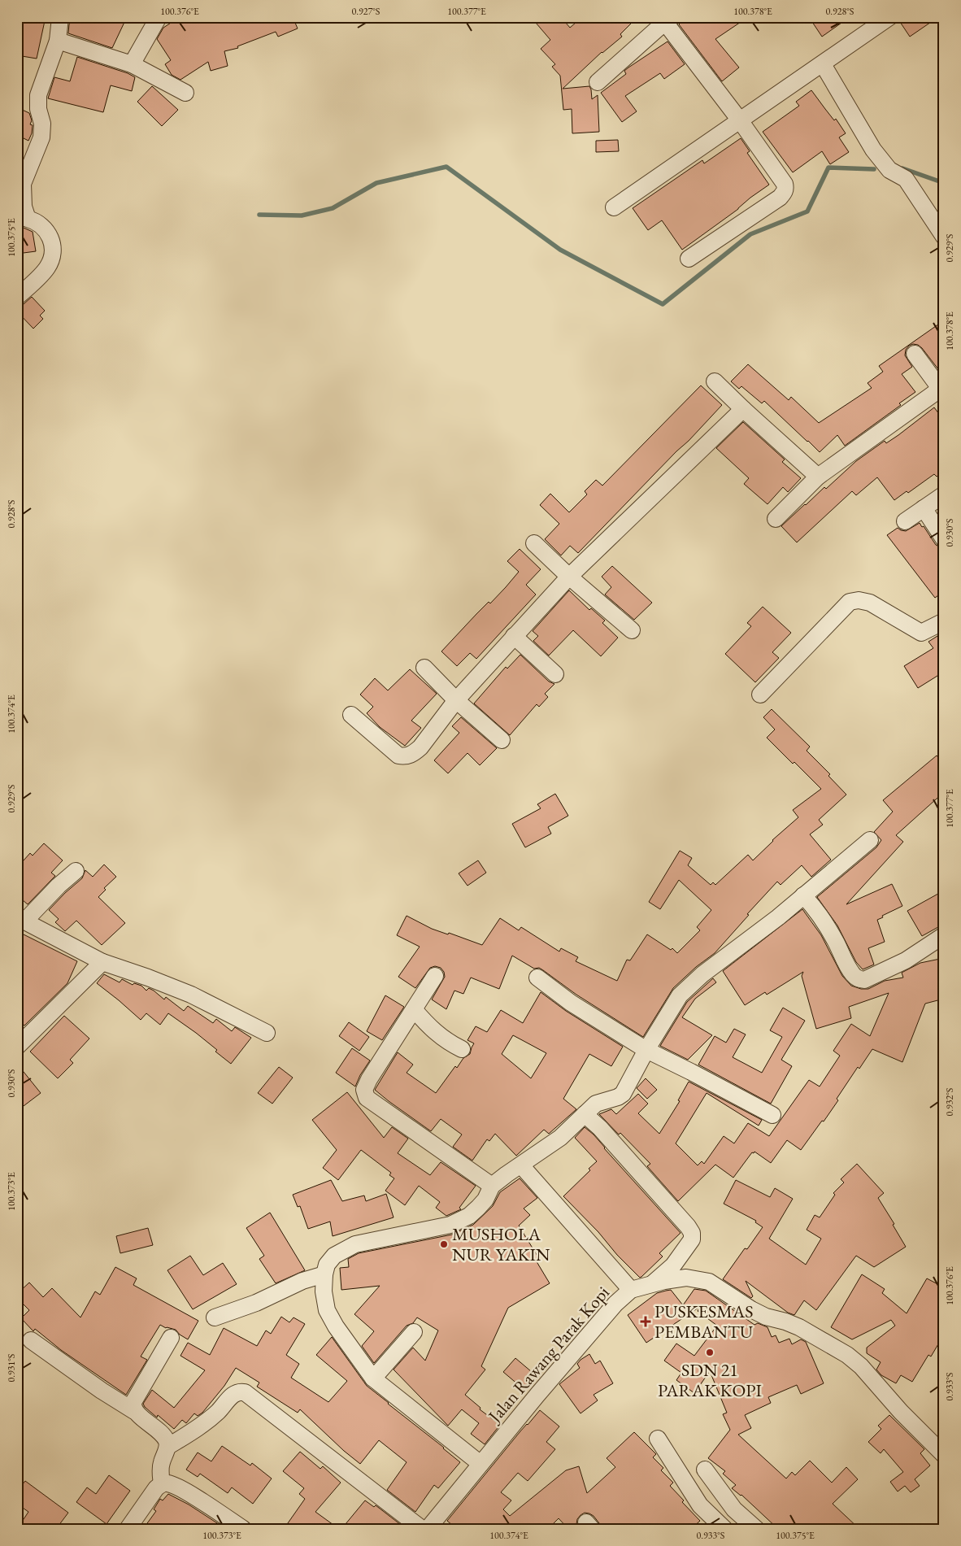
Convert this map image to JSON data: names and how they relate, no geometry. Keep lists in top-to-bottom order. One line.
{"streets":{"street":["Jalan Rawang Parak Kopi"]},"places":{"other":["MUSHOLA NUR YAKIN","SDN 21 PARAK KOPI"],"health":["PUSKESMAS PEMBANTU"]},"coordinates":["100.376°E","0.927°S","100.377°E","100.378°E","0.928°S","100.375°E","0.929°S","0.930°S","100.374°E","0.932°S","100.373°E","0.931°S","0.933°S"]}
